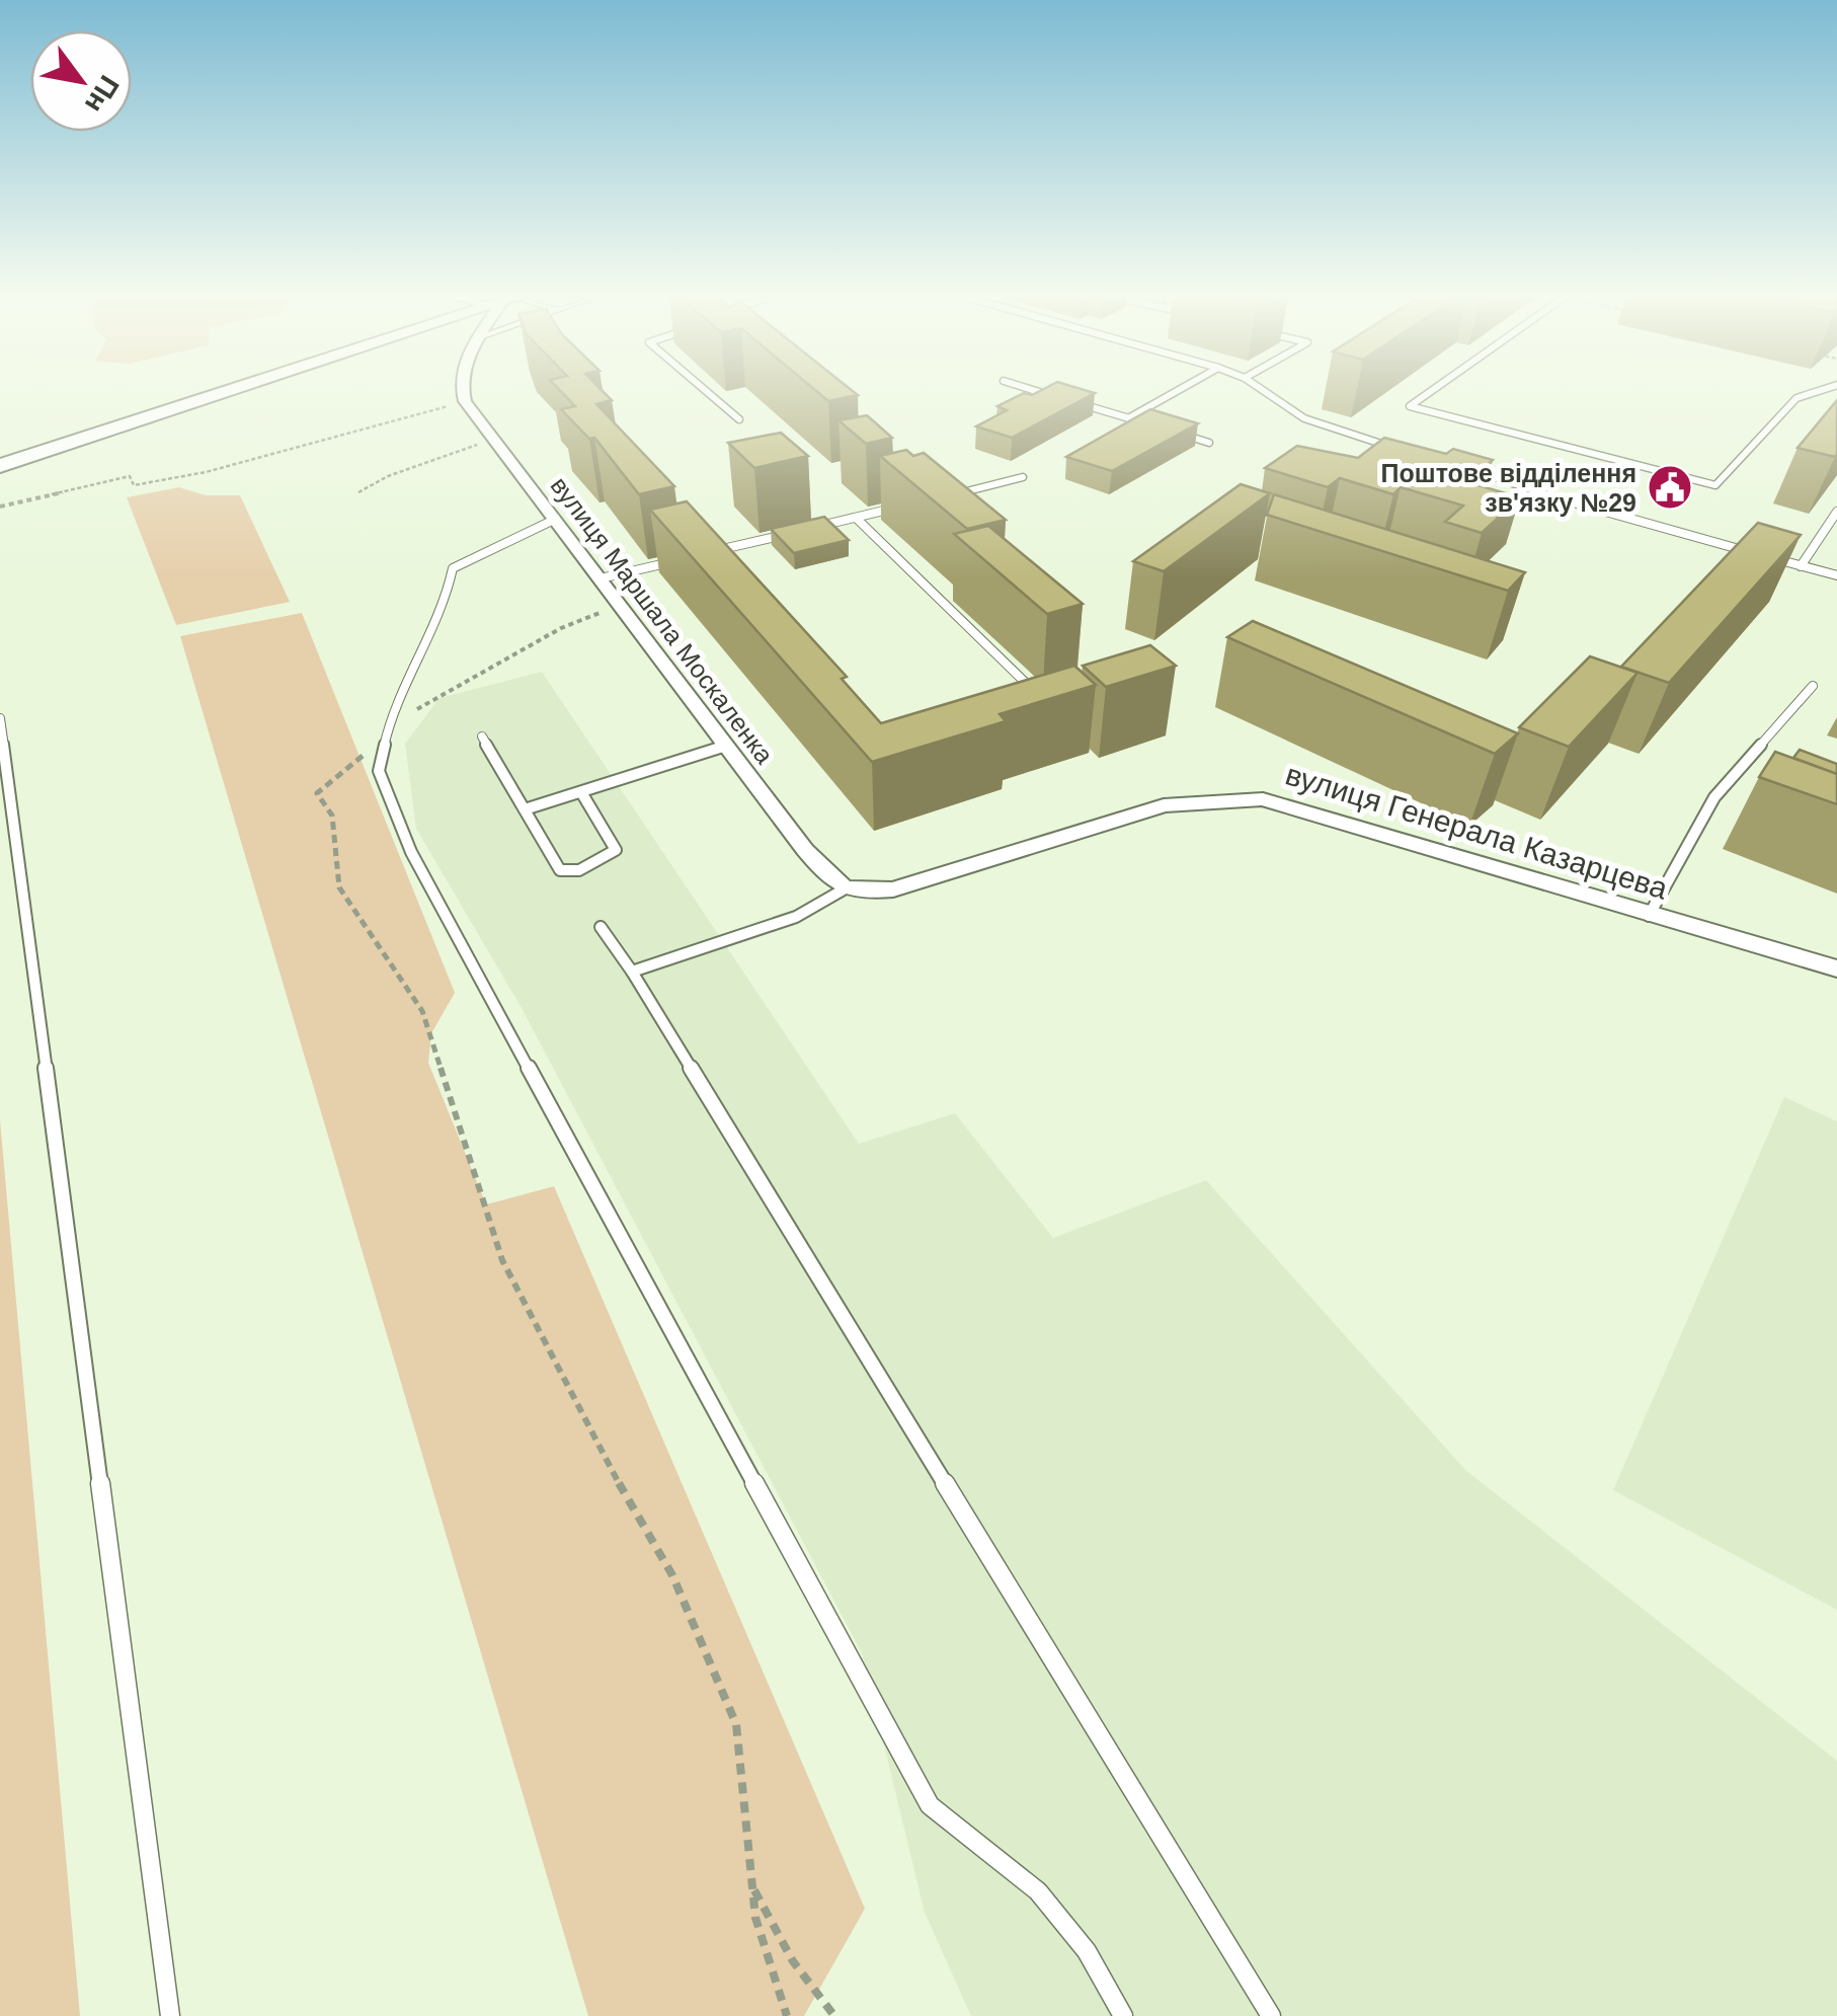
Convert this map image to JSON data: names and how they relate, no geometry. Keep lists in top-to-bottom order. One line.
{"streets":{"street":["вулиця Маршала Москаленка","вулиця Генерала Казарцева"]},"crossings":[["вулиця Маршала Москаленка","вулиця Генерала Казарцева"]],"places":{"public building":["Поштове відділення зв'язку №29"]},"north":"bottom right"}
